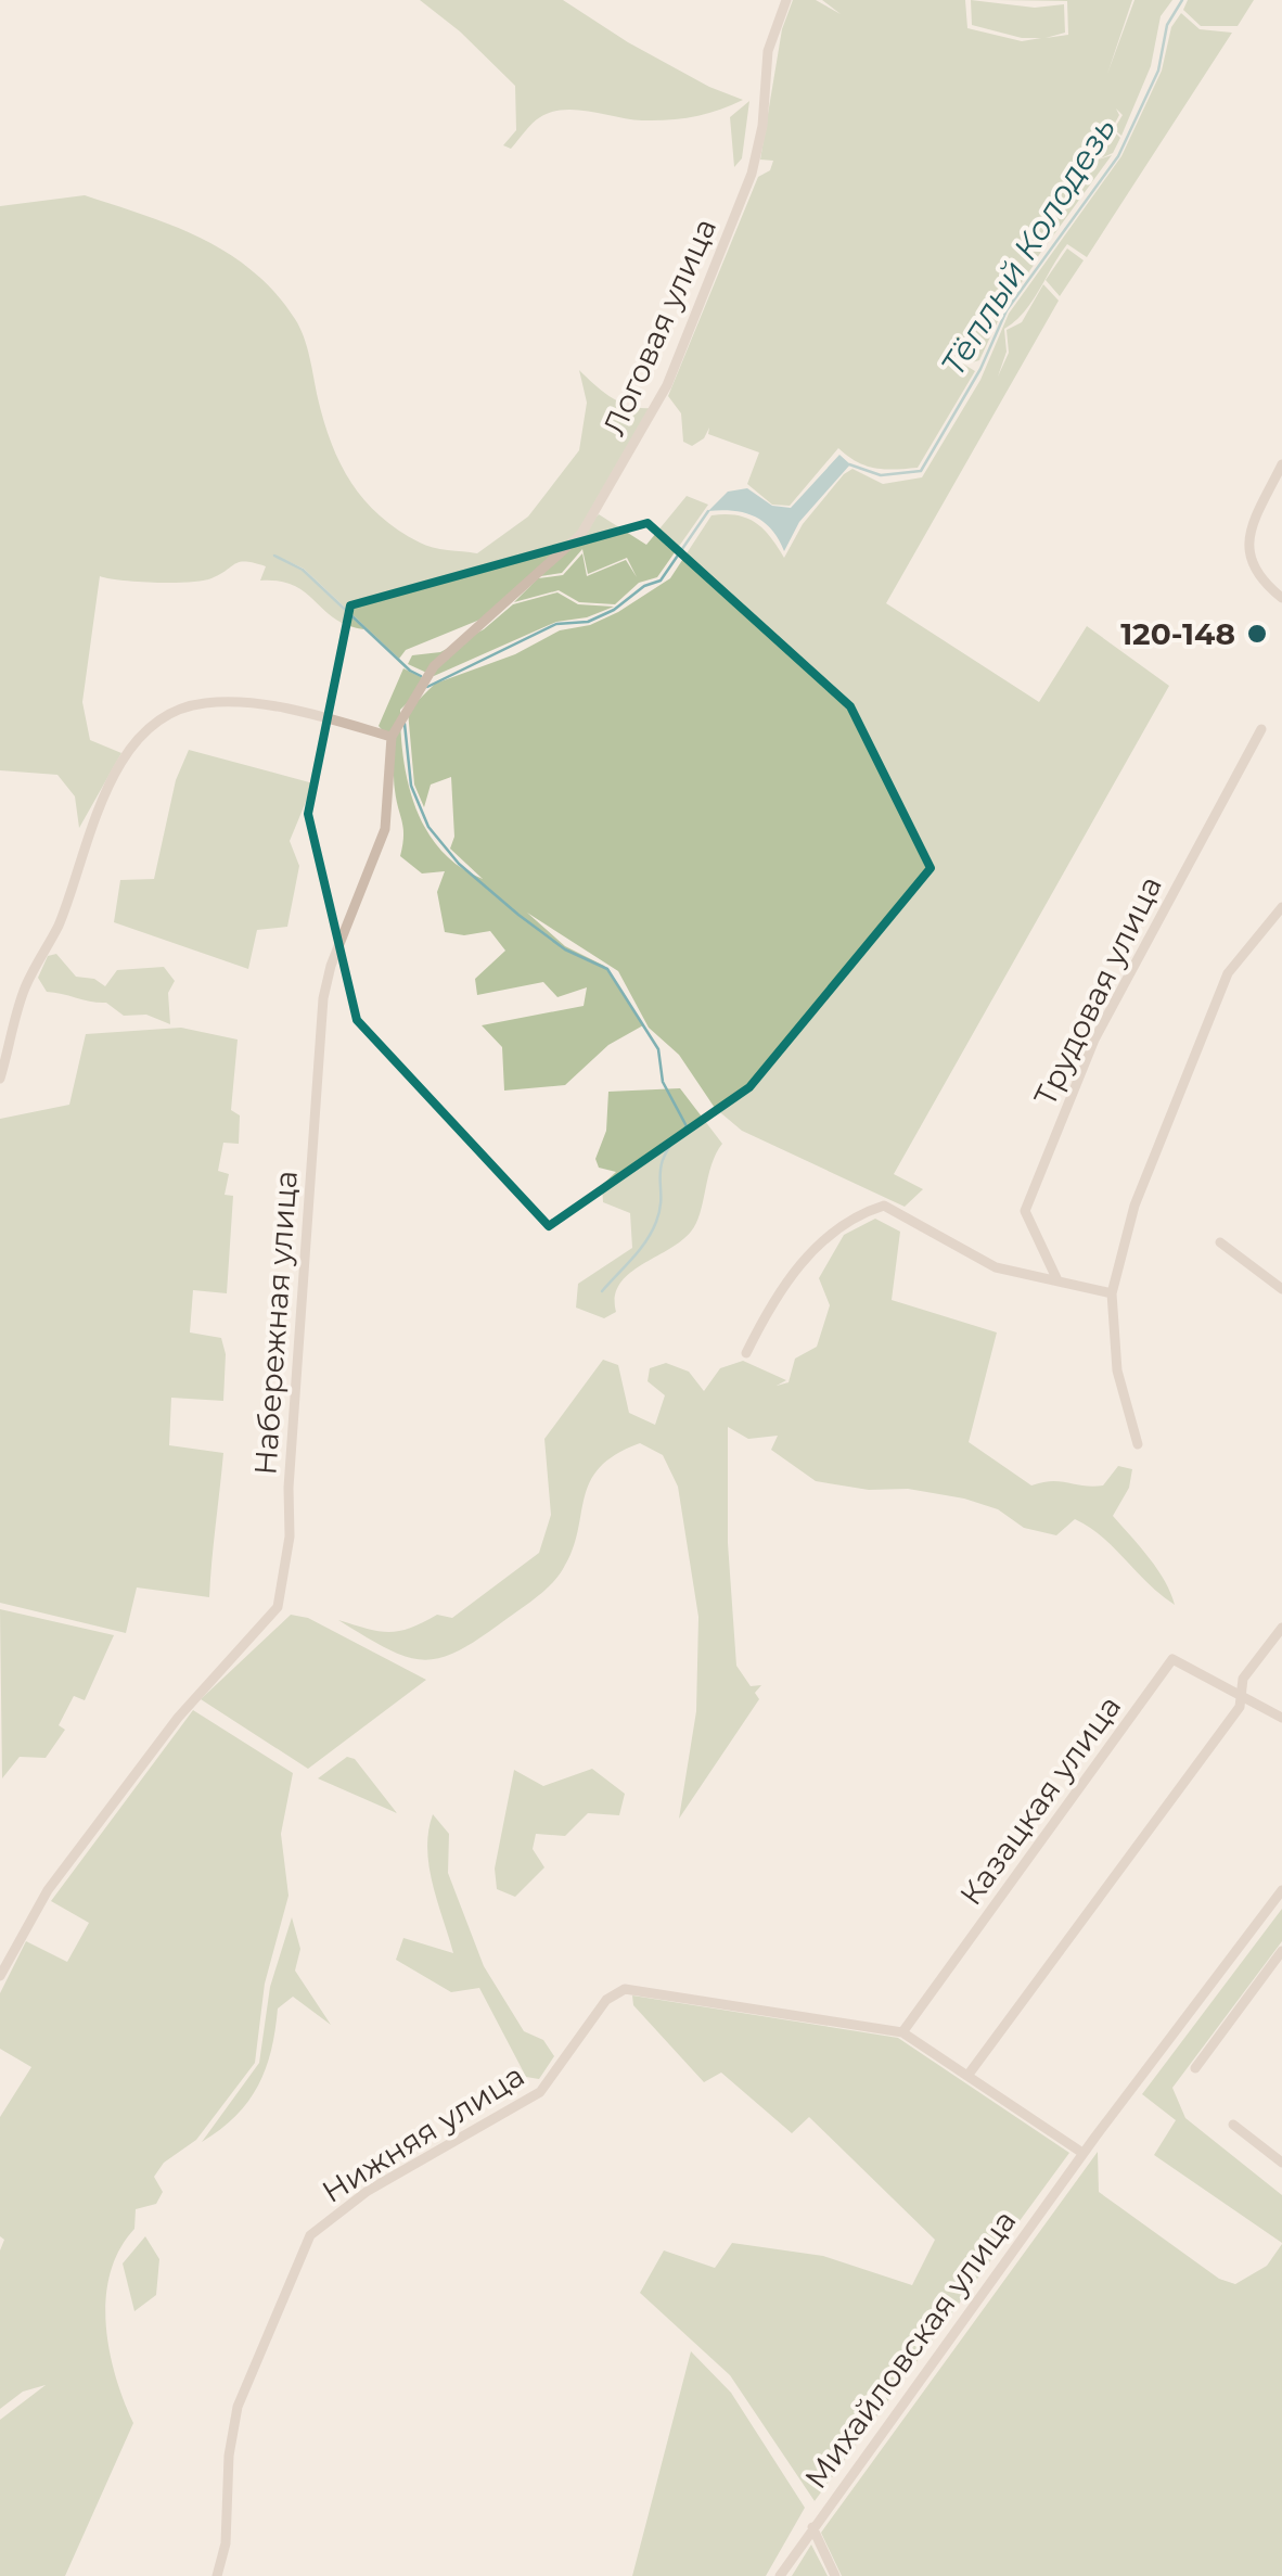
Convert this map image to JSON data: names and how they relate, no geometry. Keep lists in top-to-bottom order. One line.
{"streets":{"street":["Логовая улица","Трудовая улица","Набережная улица","Казацкая улица","Нижняя улица","Михайловская улица"]},"crossings":[["Логовая улица","Набережная улица"],["Казацкая улица","Нижняя улица"]],"water":["Тёплый Колодезь"],"places":["120-148"]}
